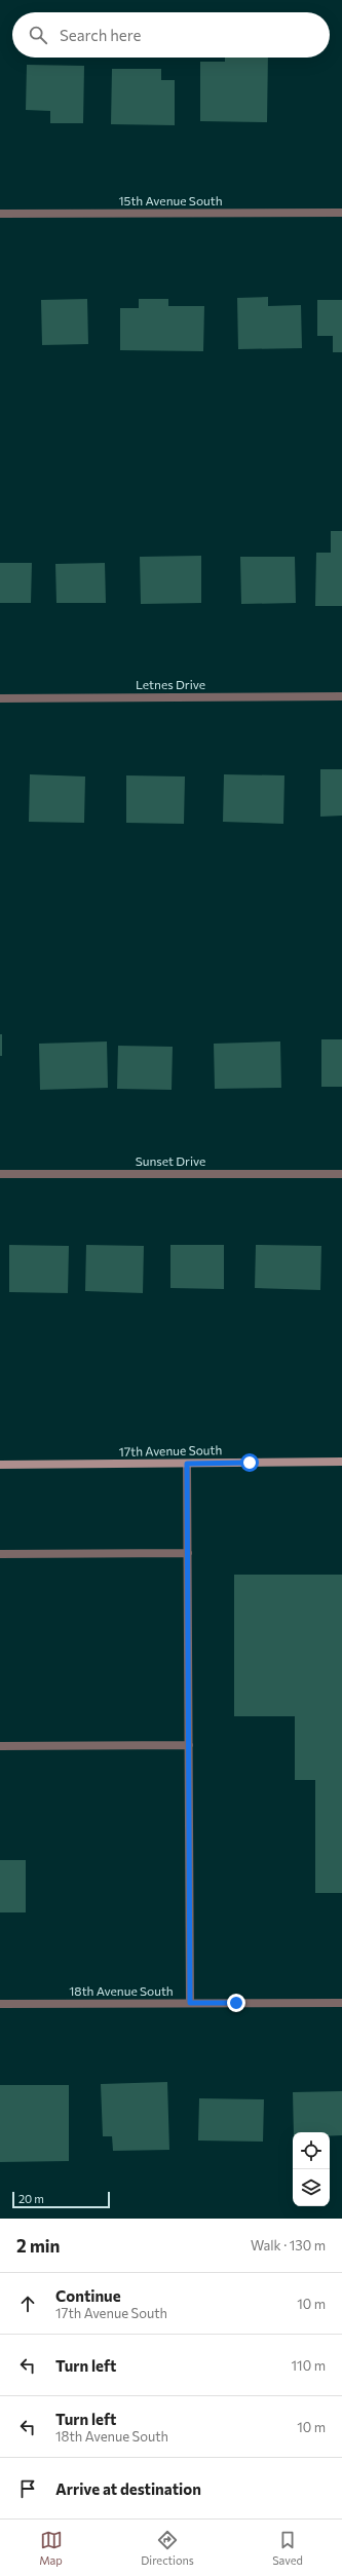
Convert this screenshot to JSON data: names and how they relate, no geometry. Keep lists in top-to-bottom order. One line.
{"streets":{"street":["15th Avenue South","Letnes Drive","Sunset Drive","17th Avenue South","18th Avenue South"]},"scale_bar":"20 m","page":{"search":"Search here","scale":"20 m","heading":["2 min","Walk · 130 m"],"list":[["Continue","17th Avenue South","10 m"],["Turn left","110 m"],["Turn left","18th Avenue South","10 m"],"Arrive at destination"],"nav":["Map","Directions","Saved"]}}
